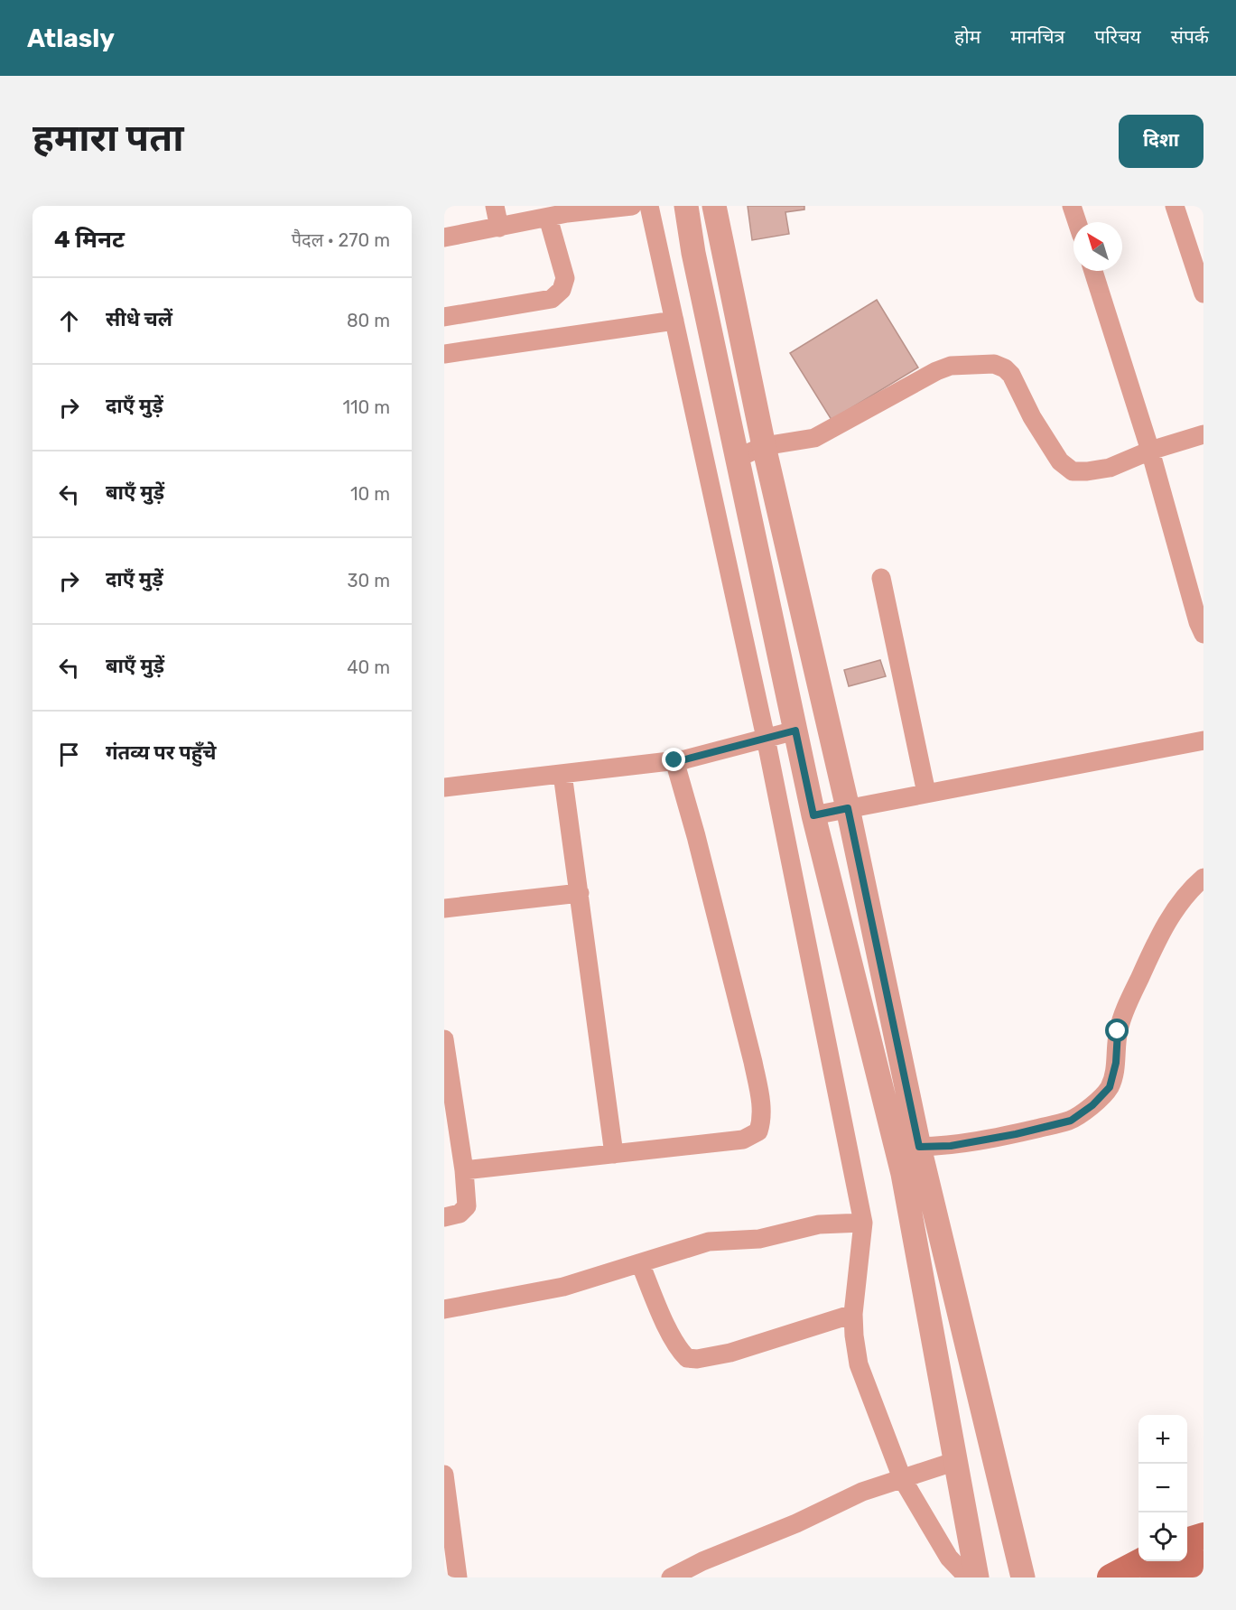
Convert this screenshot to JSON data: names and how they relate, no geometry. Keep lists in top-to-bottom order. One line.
{"north":"top left","page":{"header":"Atlasly","nav":["होम","मानचित्र","परिचय","संपर्क"],"buttons":"दिशा","title":"हमारा पता","heading":["4 मिनट","पैदल · 270 m"],"list":[["सीधे चलें","80 m"],["दाएँ मुड़ें","110 m"],["बाएँ मुड़ें","10 m"],["दाएँ मुड़ें","30 m"],["बाएँ मुड़ें","40 m"],"गंतव्य पर पहुँचे"],"map_buttons":["+","−"]}}
